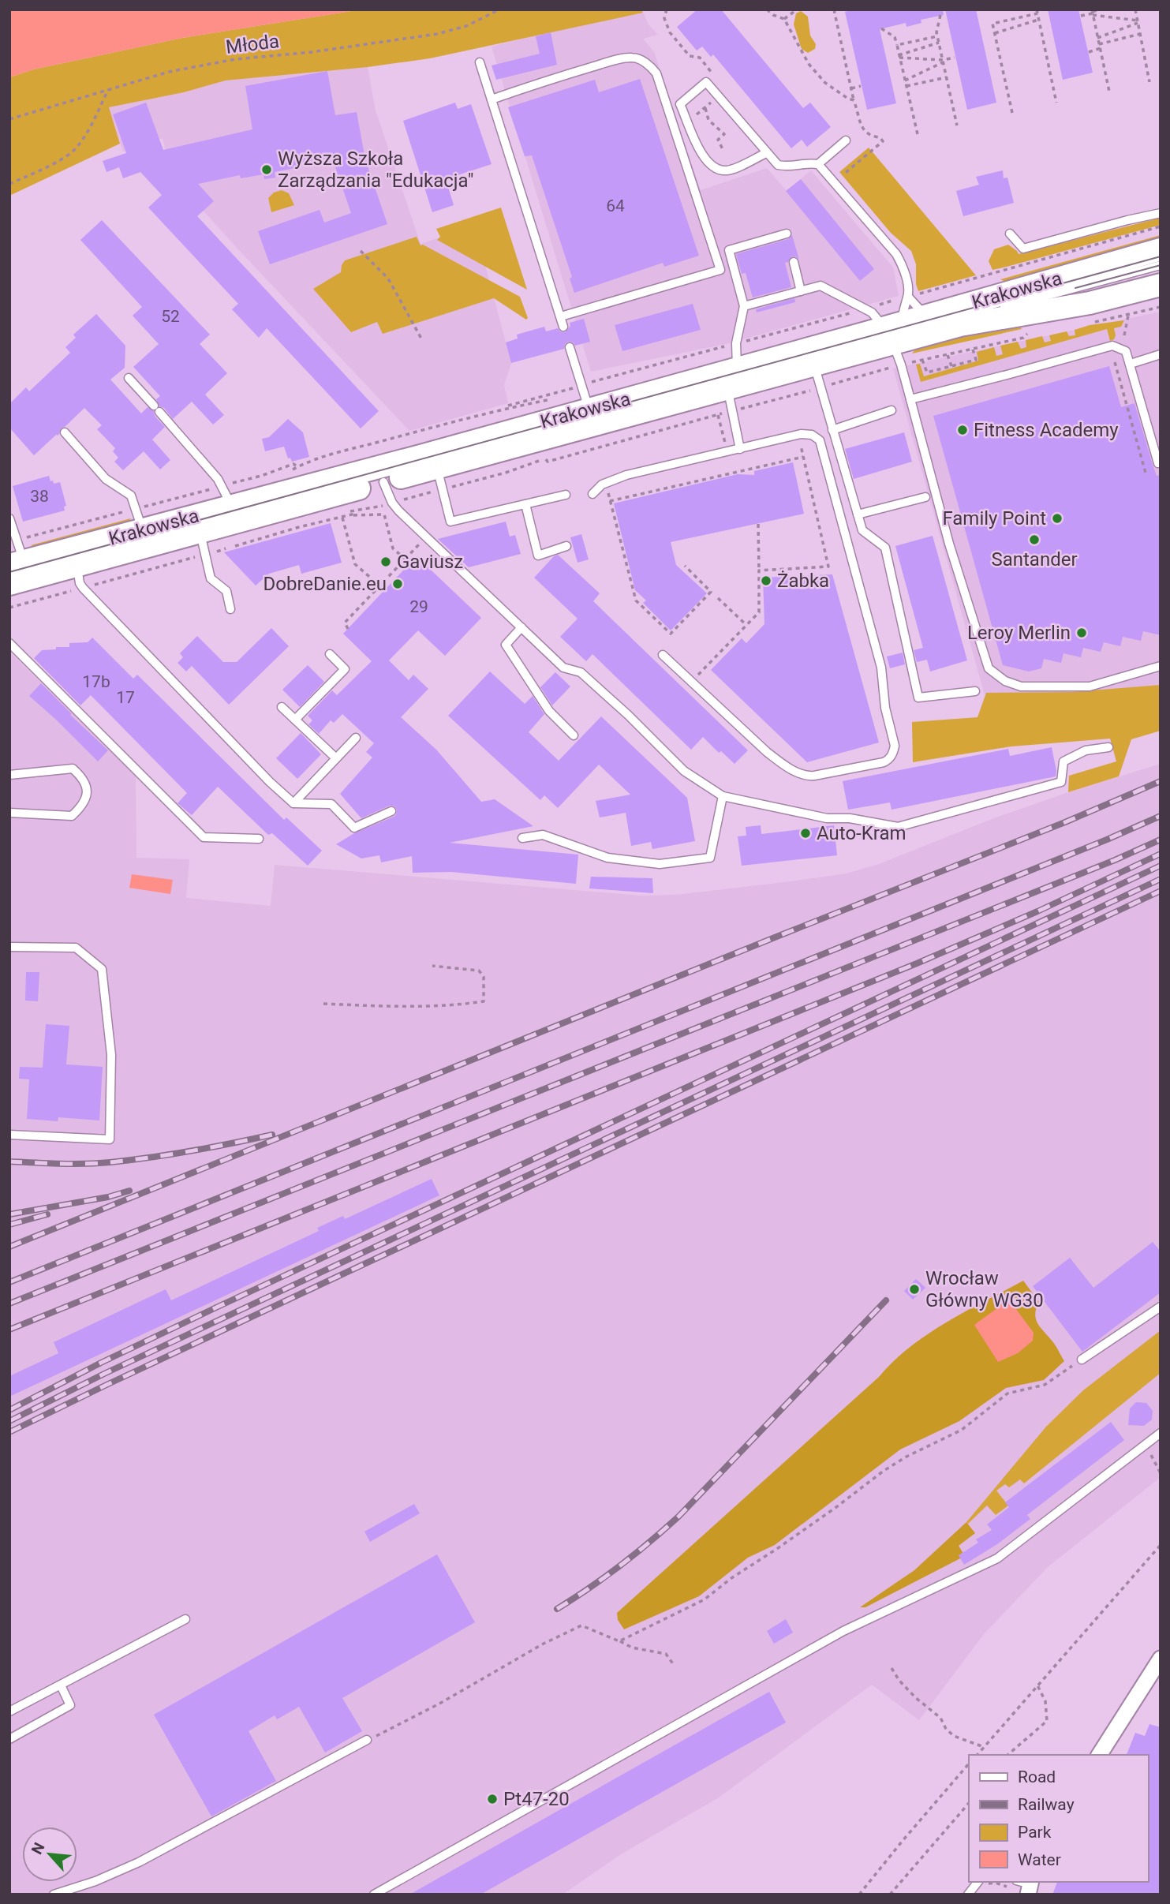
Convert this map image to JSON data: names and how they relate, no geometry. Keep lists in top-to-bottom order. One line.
{"streets":{"main road":["Krakowska"],"path":["Młoda"]},"places":["Wyższa Szkoła Zarządzania \"Edukacja\"","Fitness Academy","Family Point","Santander","Gaviusz","Żabka","DobreDanie.eu","Leroy Merlin","Auto-Kram","Wrocław Główny WG30","Pt47-20"],"house_numbers":["64","52","38","29","17b","17"],"legend":["Road","Railway","Park","Water"],"north":"top left"}
